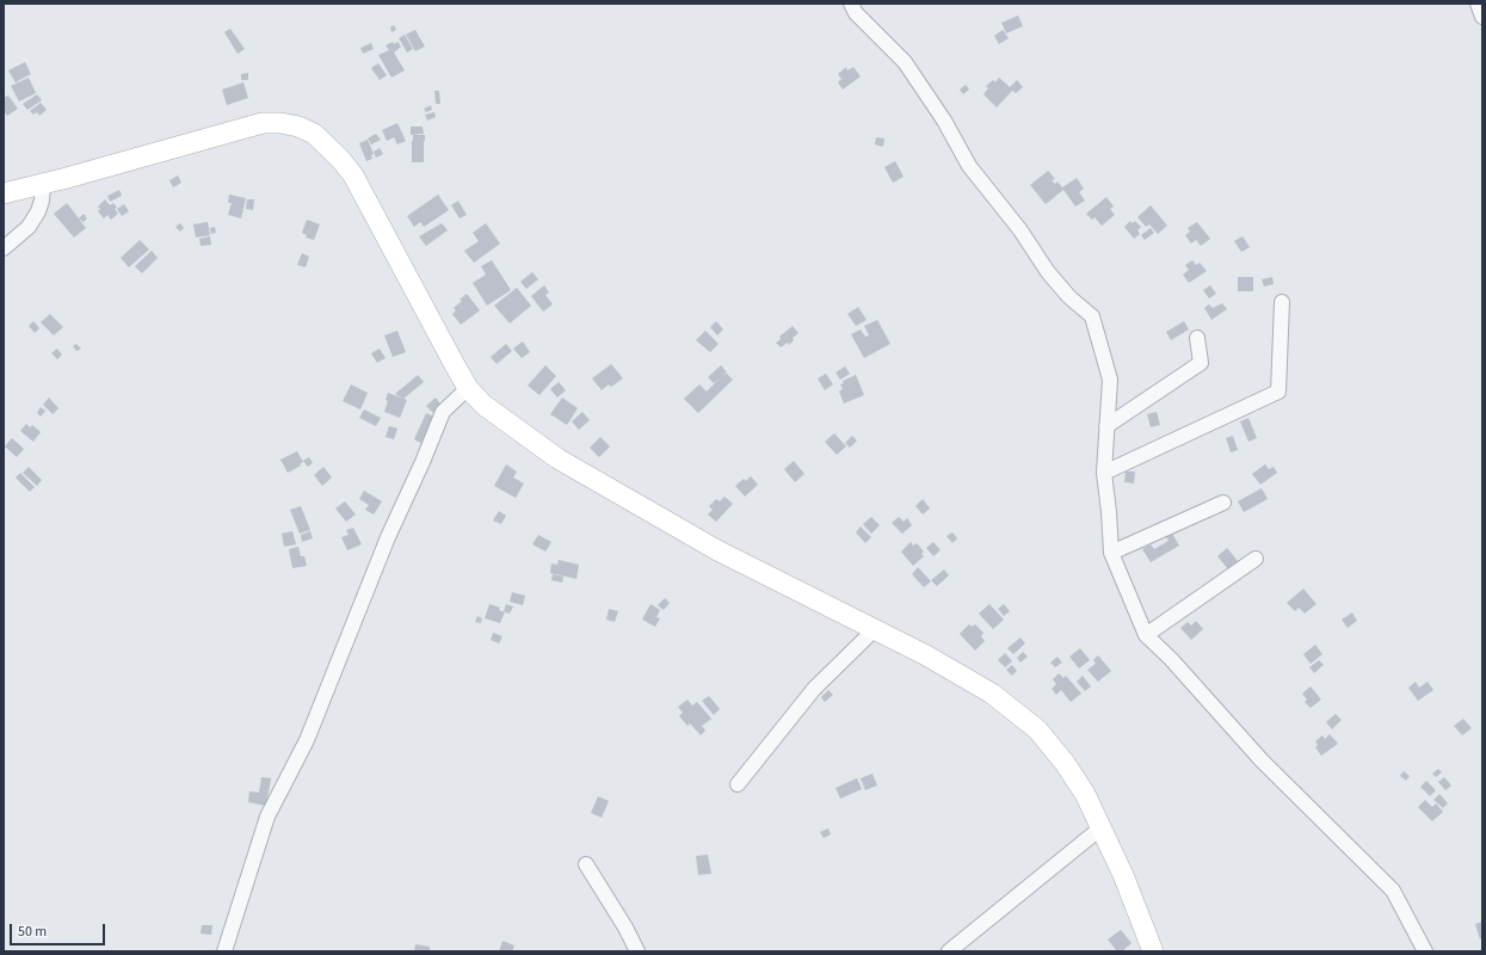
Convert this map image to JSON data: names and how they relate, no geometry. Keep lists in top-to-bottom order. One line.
{"scale_bar":"50 m"}
